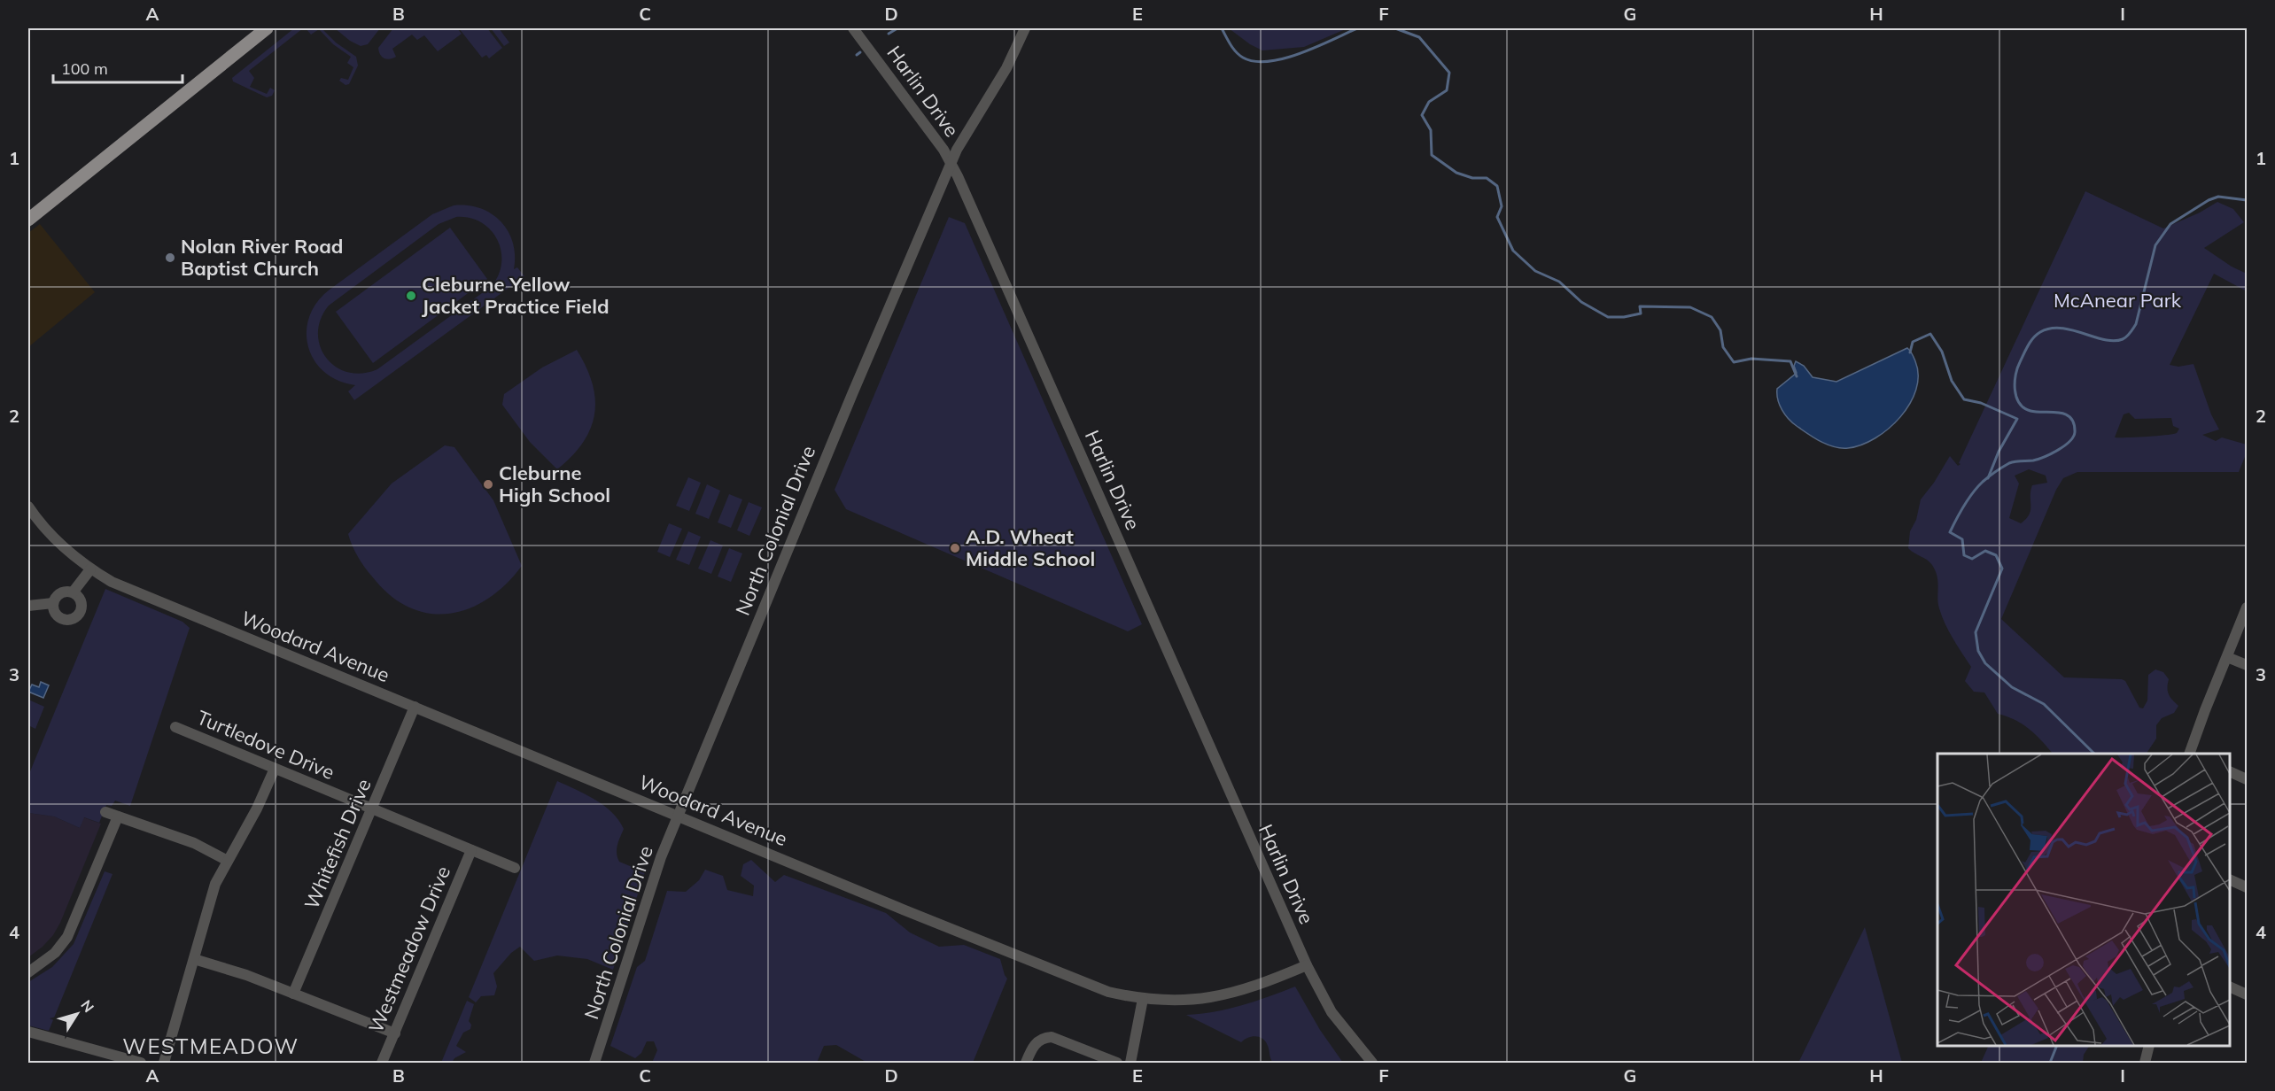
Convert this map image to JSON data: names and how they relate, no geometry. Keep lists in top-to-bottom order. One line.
{"streets":{"street":["Harlin Drive","North Colonial Drive","Woodard Avenue","Turtledove Drive","Whitefish Drive","Westmeadow Drive"]},"crossings":[["Harlin Drive","North Colonial Drive"],["Harlin Drive","Woodard Avenue"],["North Colonial Drive","Woodard Avenue"],["Woodard Avenue","Whitefish Drive"],["Turtledove Drive","Whitefish Drive"],["Turtledove Drive","Westmeadow Drive"]],"districts":["WESTMEADOW"],"parks":["McAnear Park"],"places":["Nolan River Road Baptist Church","Cleburne Yellow Jacket Practice Field","Cleburne High School","A.D. Wheat Middle School"],"scale_bar":"100 m","north":"top right","grid":{"columns":["A","B","C","D","E","F","G","H","I"],"rows":["1","2","3","4"]}}
